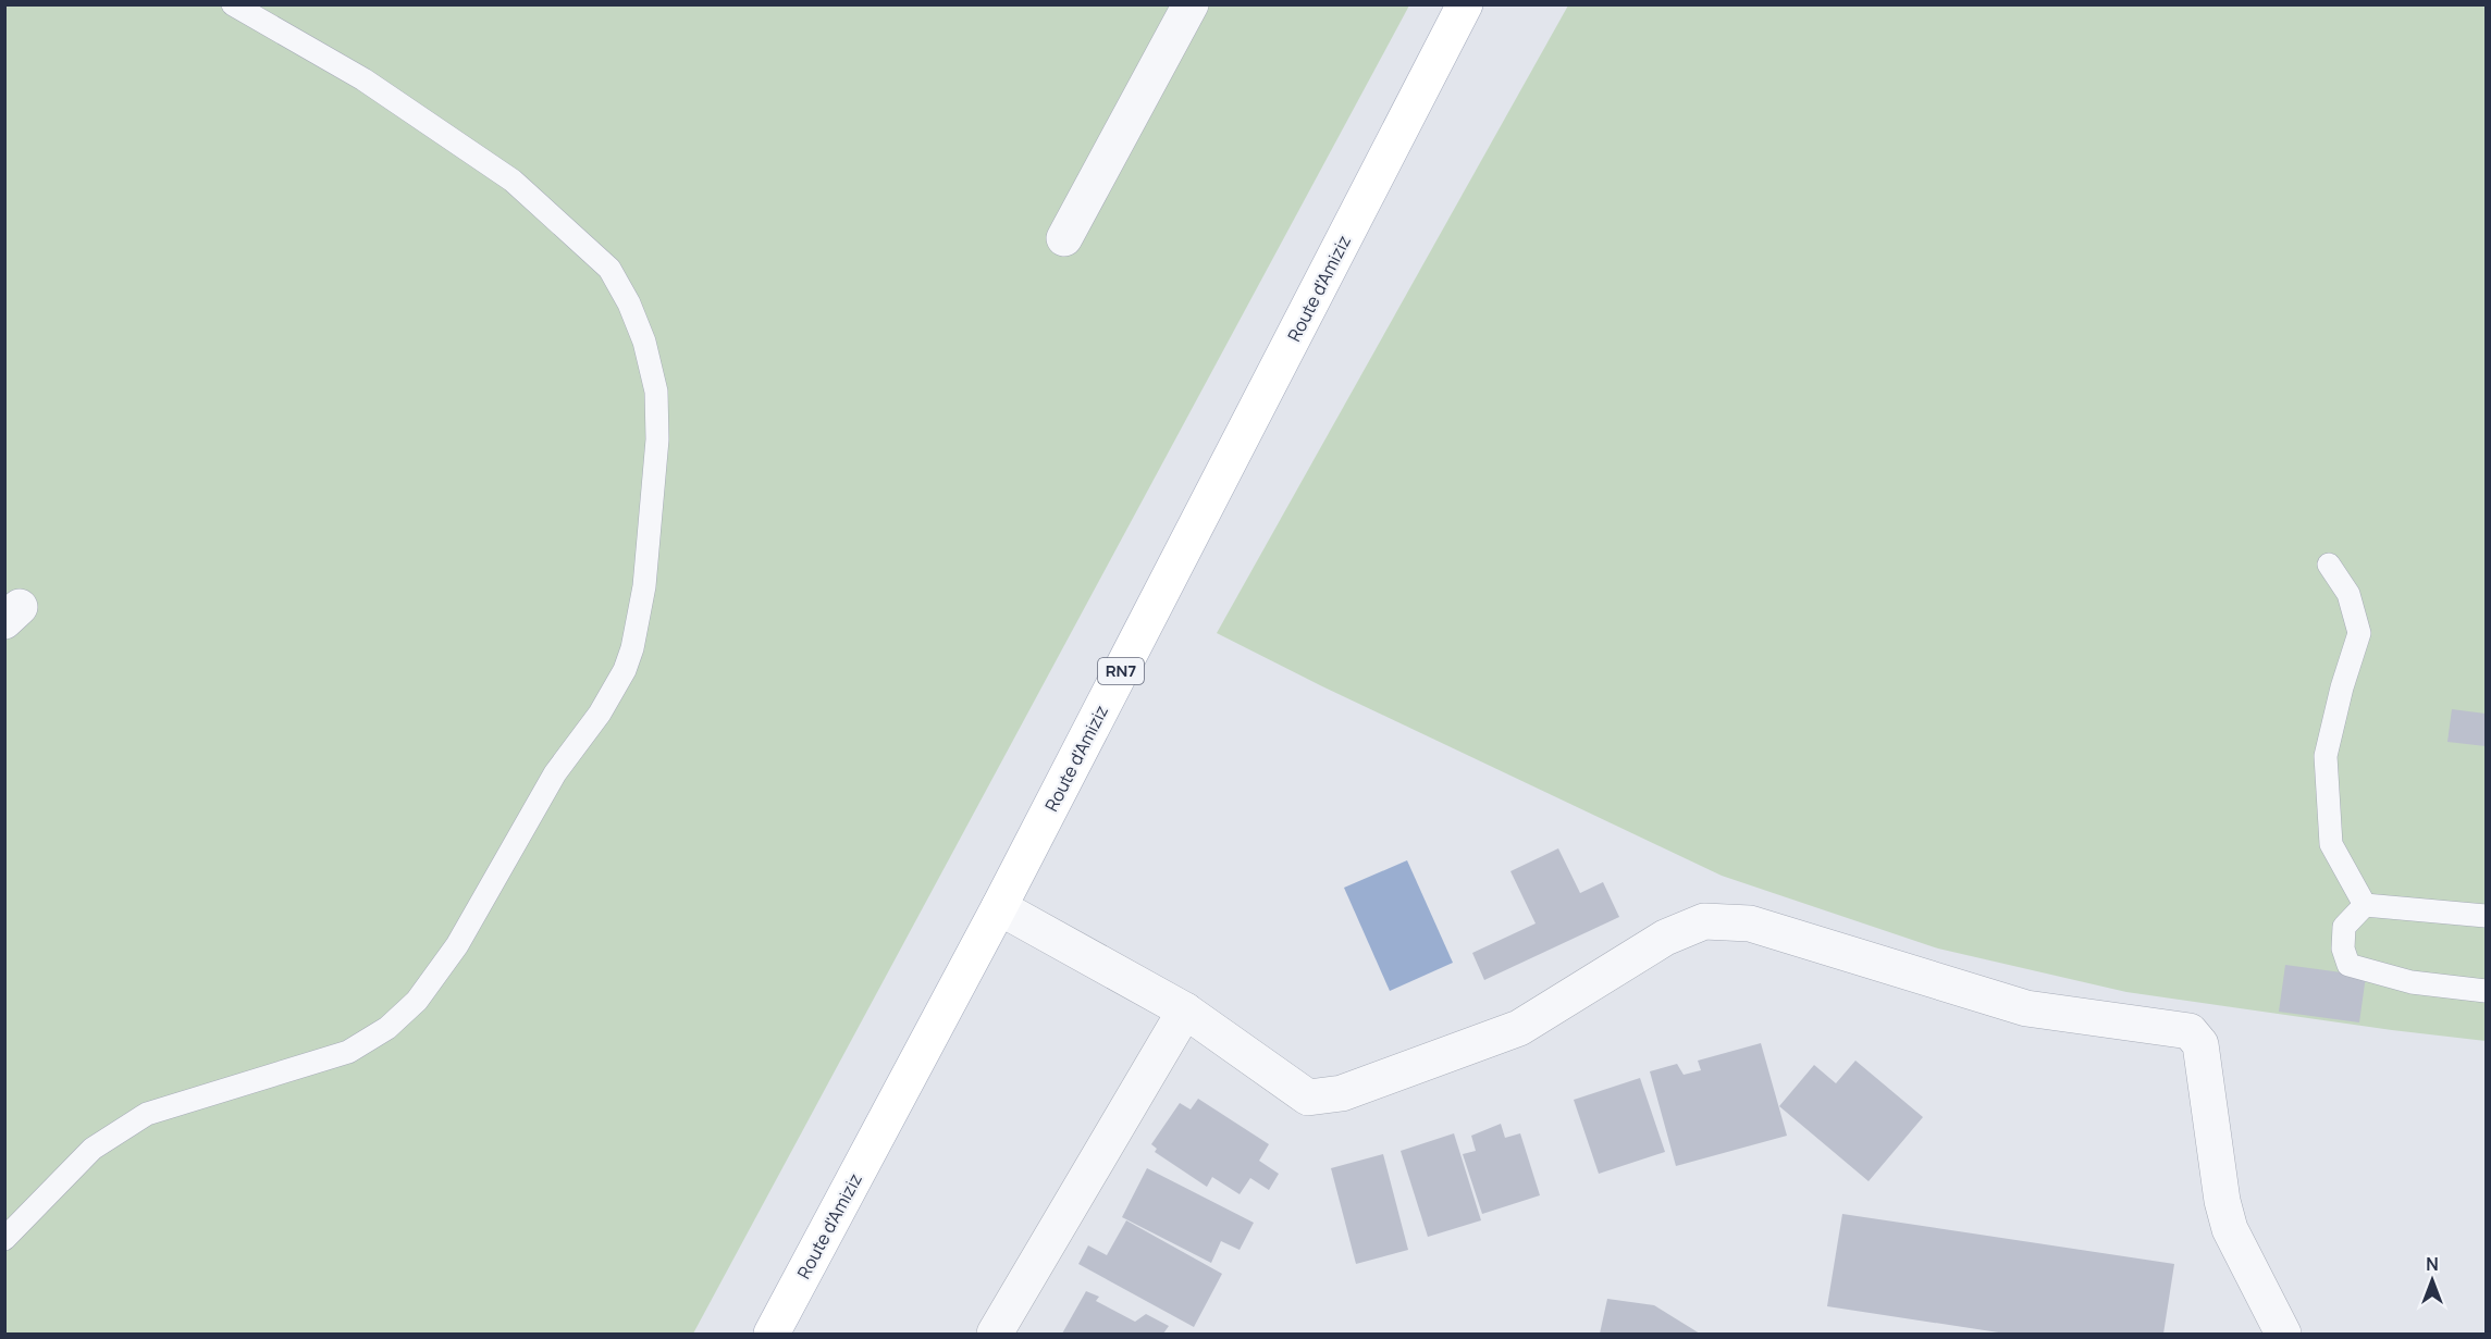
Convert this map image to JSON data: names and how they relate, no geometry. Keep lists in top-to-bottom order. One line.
{"streets":{"main road":["Route d'Amiziz","RN7"]},"north":"top"}
